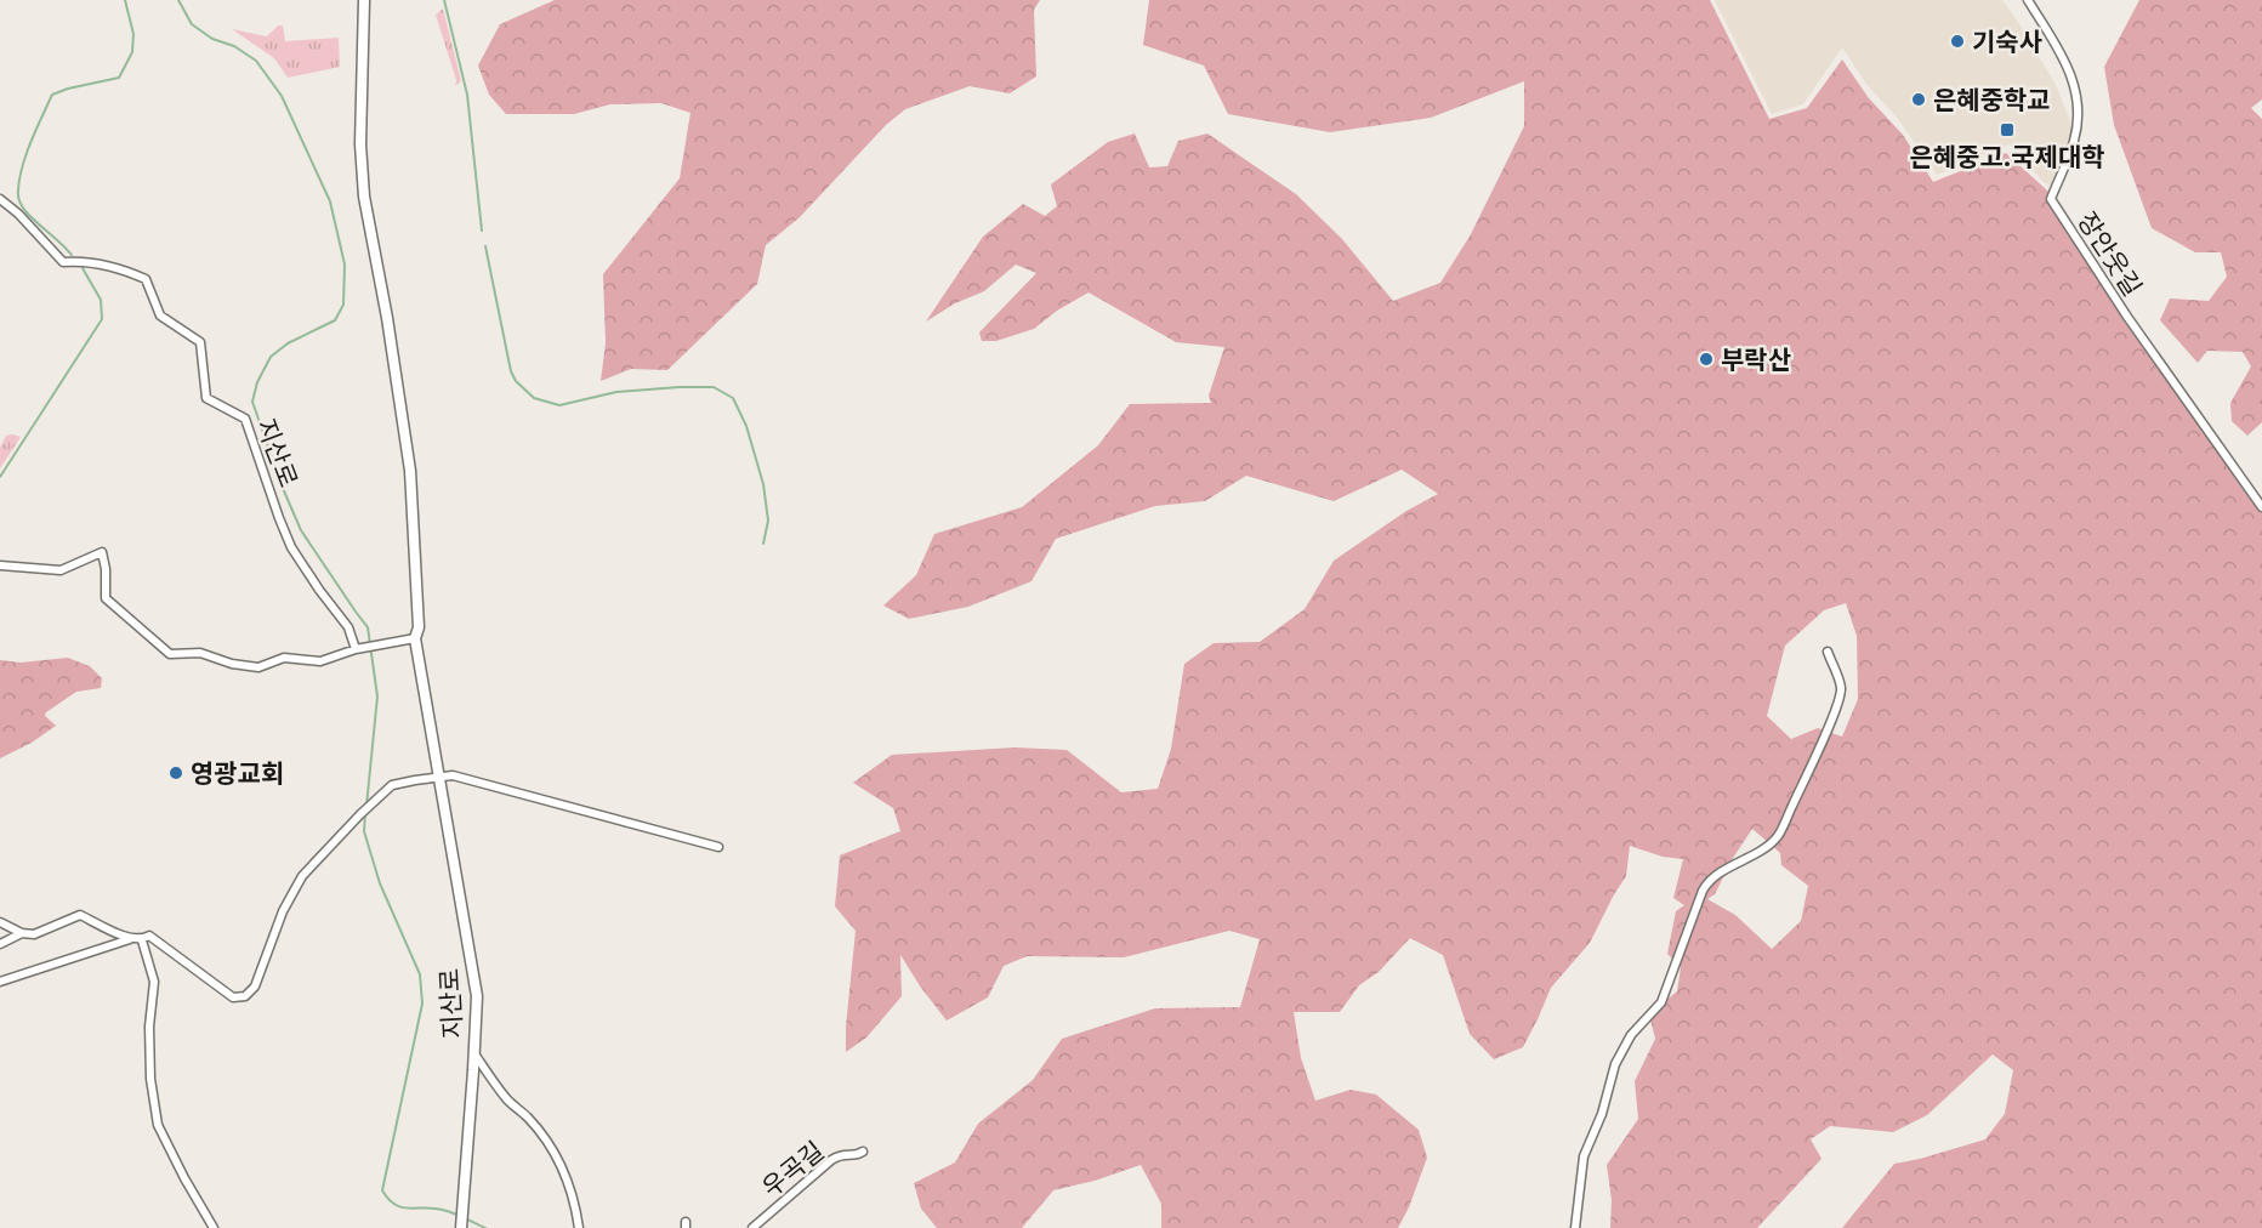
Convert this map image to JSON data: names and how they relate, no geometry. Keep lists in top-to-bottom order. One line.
{"streets":{"main road":["지산로"],"street":["장안웃길","우곡길"]},"places":{"other":["기숙사","은혜중학교","부락산","영광교회"],"transit":["은혜중고.국제대학"]}}
